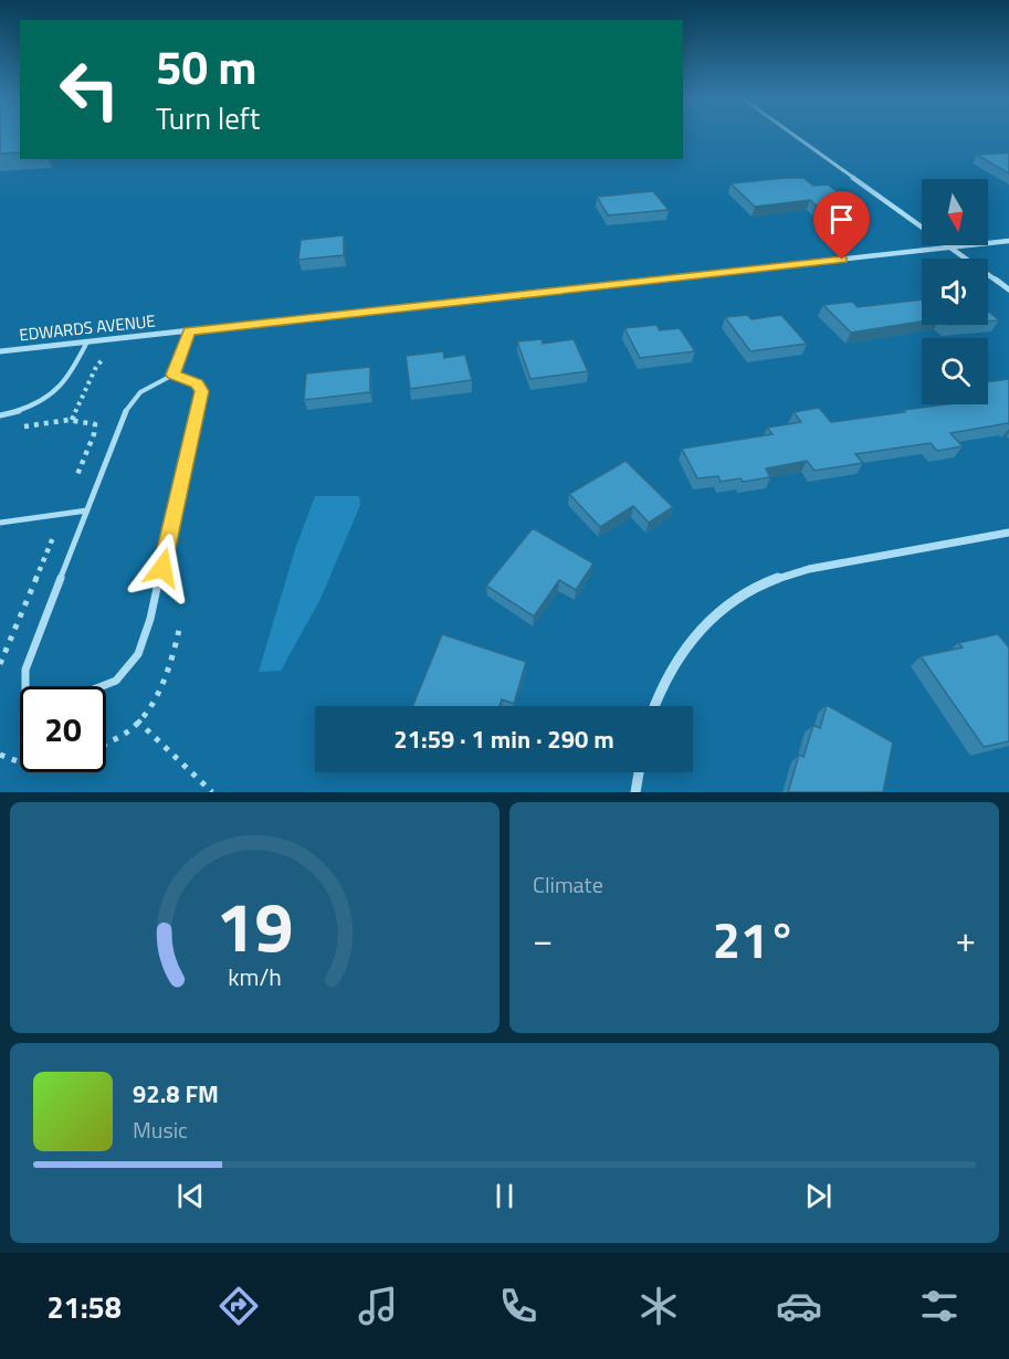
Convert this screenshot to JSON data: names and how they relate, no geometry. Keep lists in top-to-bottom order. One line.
{"streets":{"street":["EDWARDS AVENUE"]},"north":"bottom","page":{"turn":["50 m","Turn left"],"limit":"20","trip":"21:59 · 1 min · 290 m","tile":"Climate","heat":["−","21°","+"],"song":["92.8 FM","Music"],"tabs":"21:58","gauge":["19","km/h"]}}
